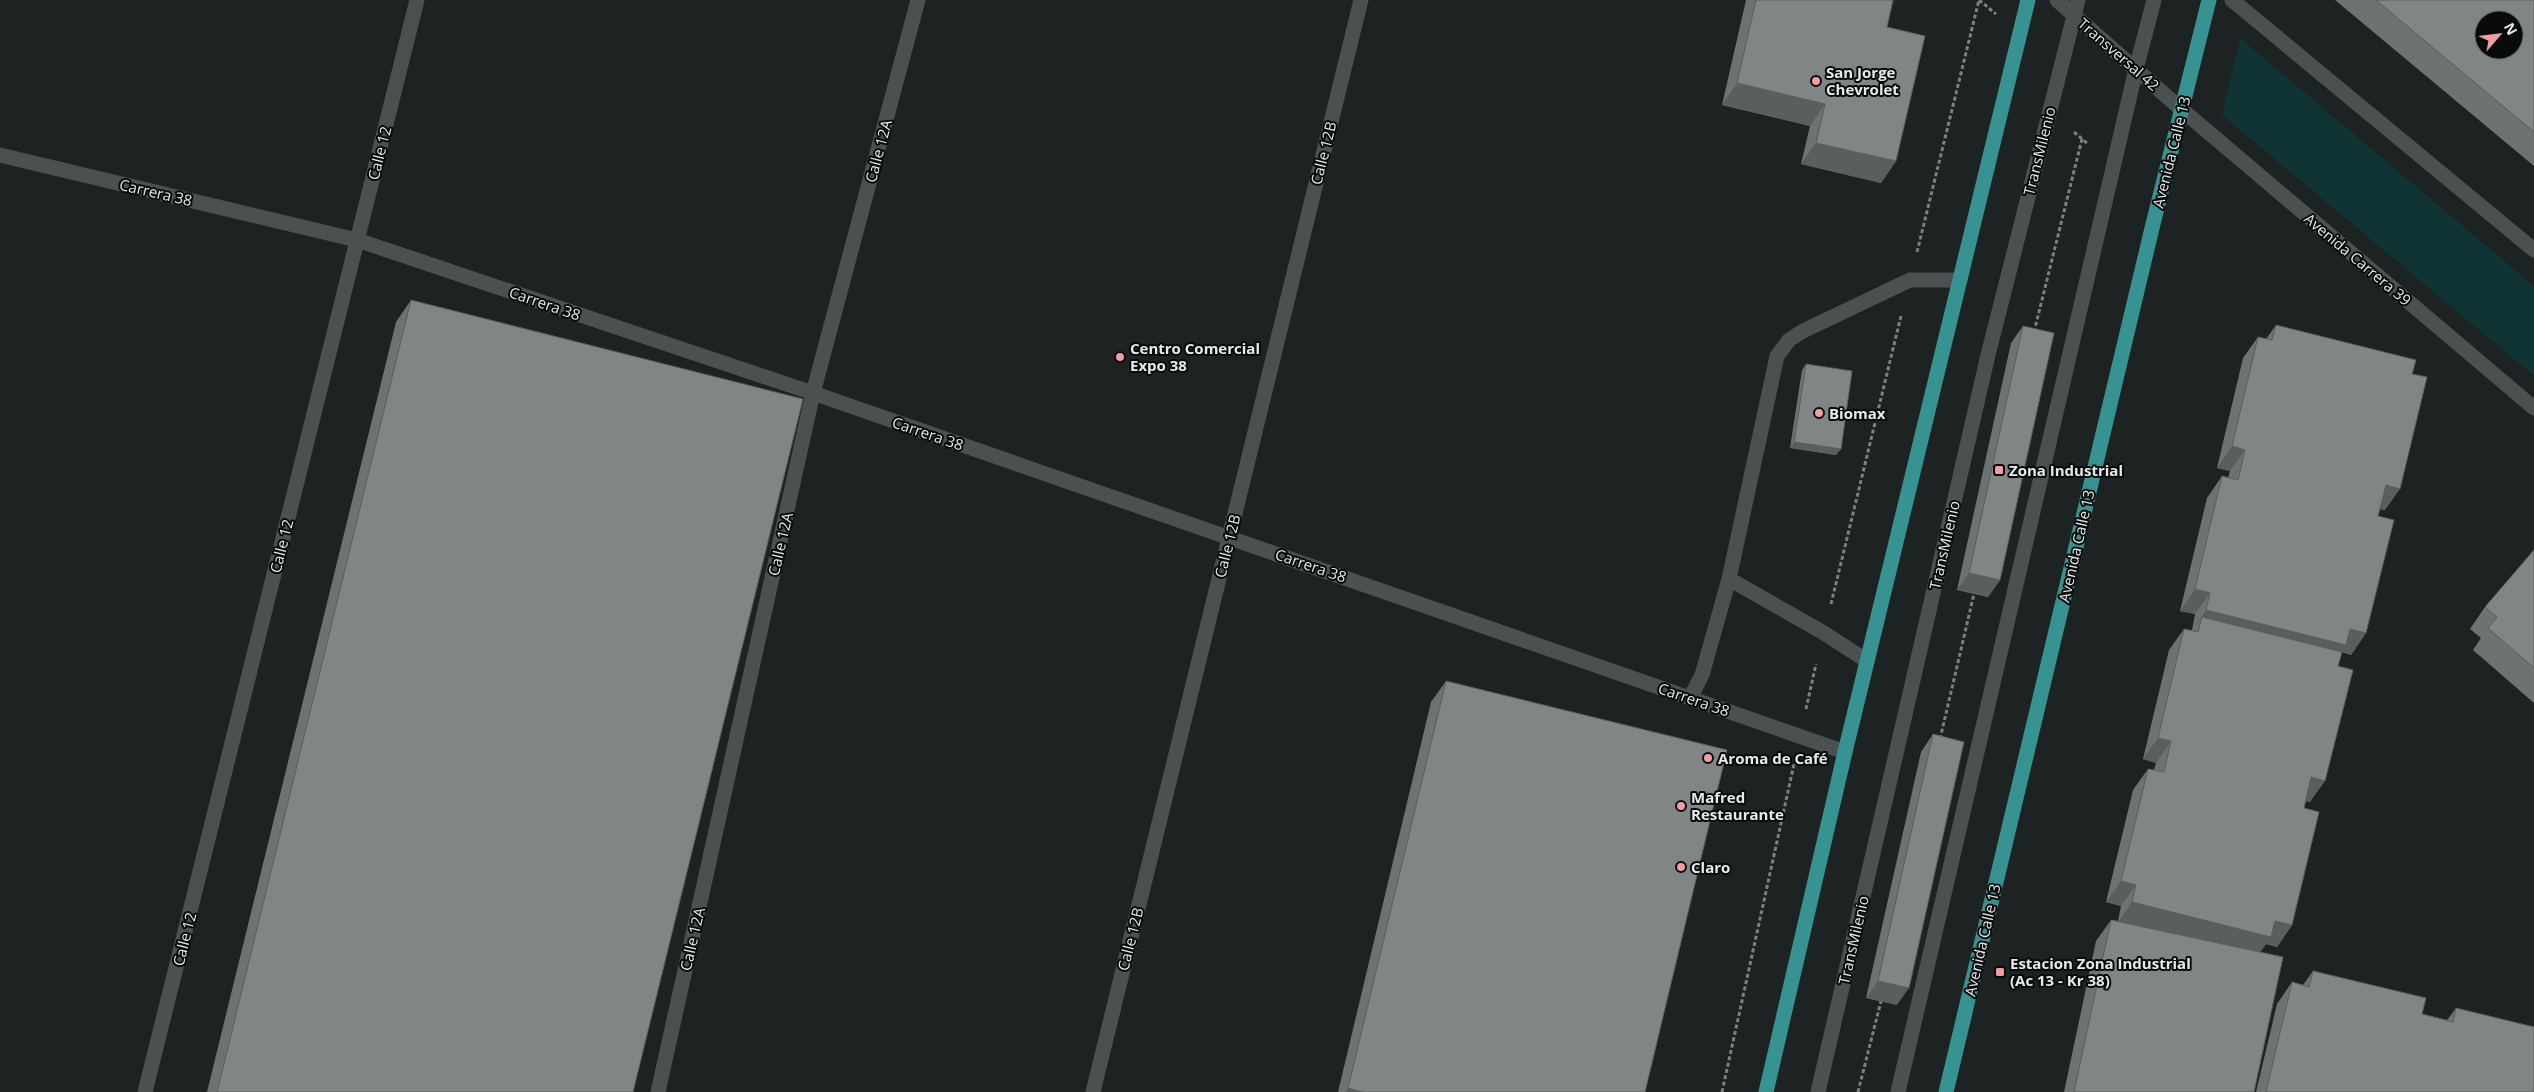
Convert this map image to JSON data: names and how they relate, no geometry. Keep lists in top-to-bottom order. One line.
{"streets":{"main road":["Avenida Calle 13"],"street":["Transversal 42","Calle 12A","TransMilenio","Calle 12","Calle 12B","Carrera 38","Avenida Carrera 39"]},"crossings":[["Transversal 42","TransMilenio"],["Transversal 42","Avenida Calle 13"],["Transversal 42","Avenida Carrera 39"],["Calle 12A","Carrera 38"],["Avenida Calle 13","Avenida Carrera 39"],["Calle 12","Carrera 38"],["Calle 12B","Carrera 38"]],"places":{"other":["San Jorge Chevrolet","Centro Comercial Expo 38","Biomax","Aroma de Café","Mafred Restaurante","Claro"],"transit":["Zona Industrial","Estacion Zona Industrial (Ac 13 - Kr 38)"]},"north":"top right"}
